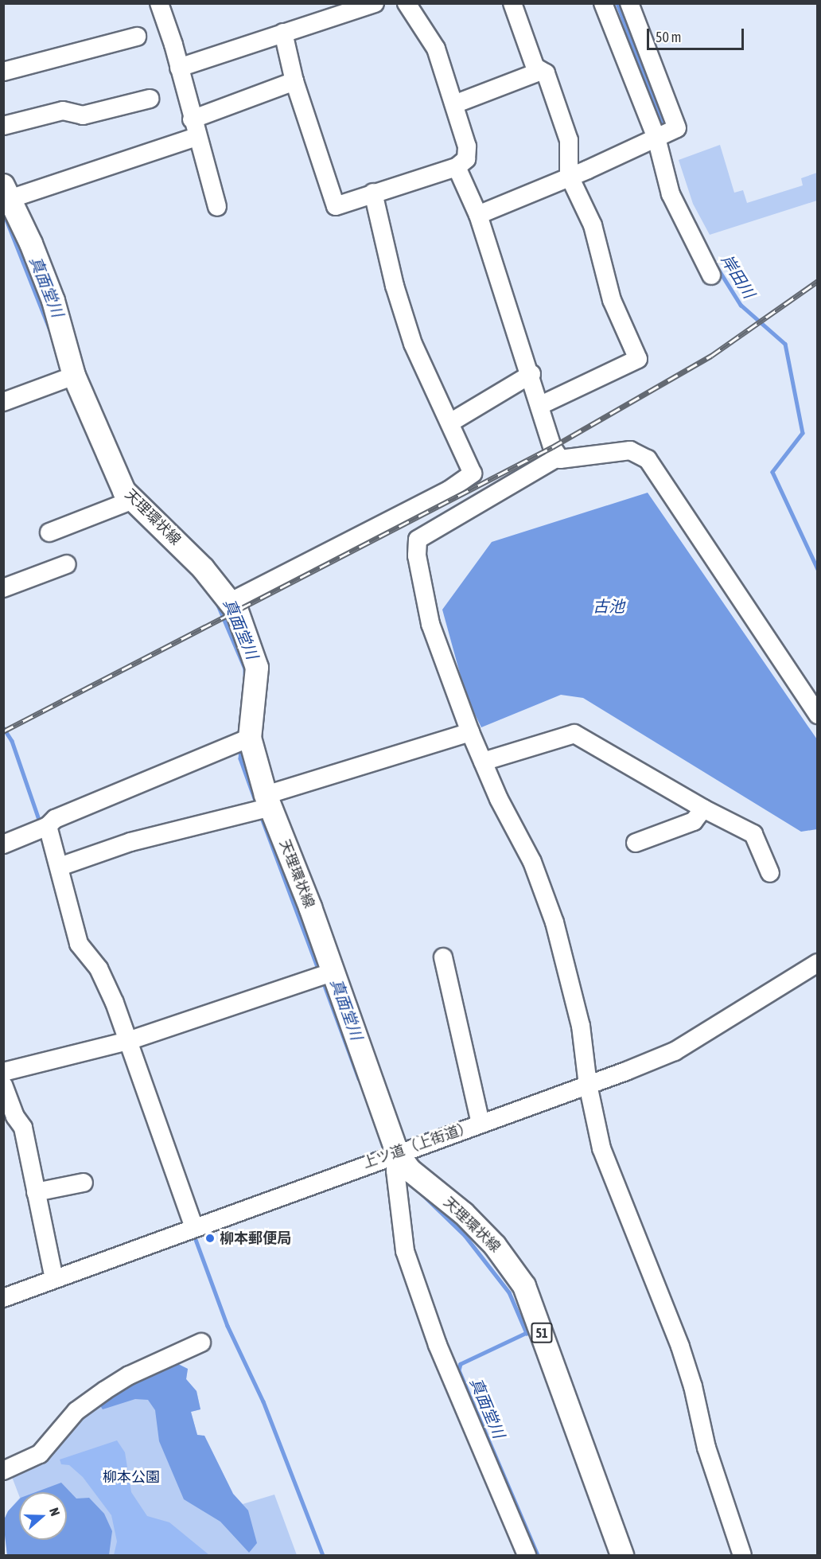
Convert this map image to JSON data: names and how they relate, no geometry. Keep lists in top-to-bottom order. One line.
{"streets":{"main road":["天理環状線","51"],"street":["上ツ道（上街道）"]},"crossings":[["天理環状線","上ツ道（上街道）"]],"water":["岸田川","真面堂川","古池"],"parks":["柳本公園"],"places":["柳本郵便局"],"scale_bar":"50 m","north":"right"}
